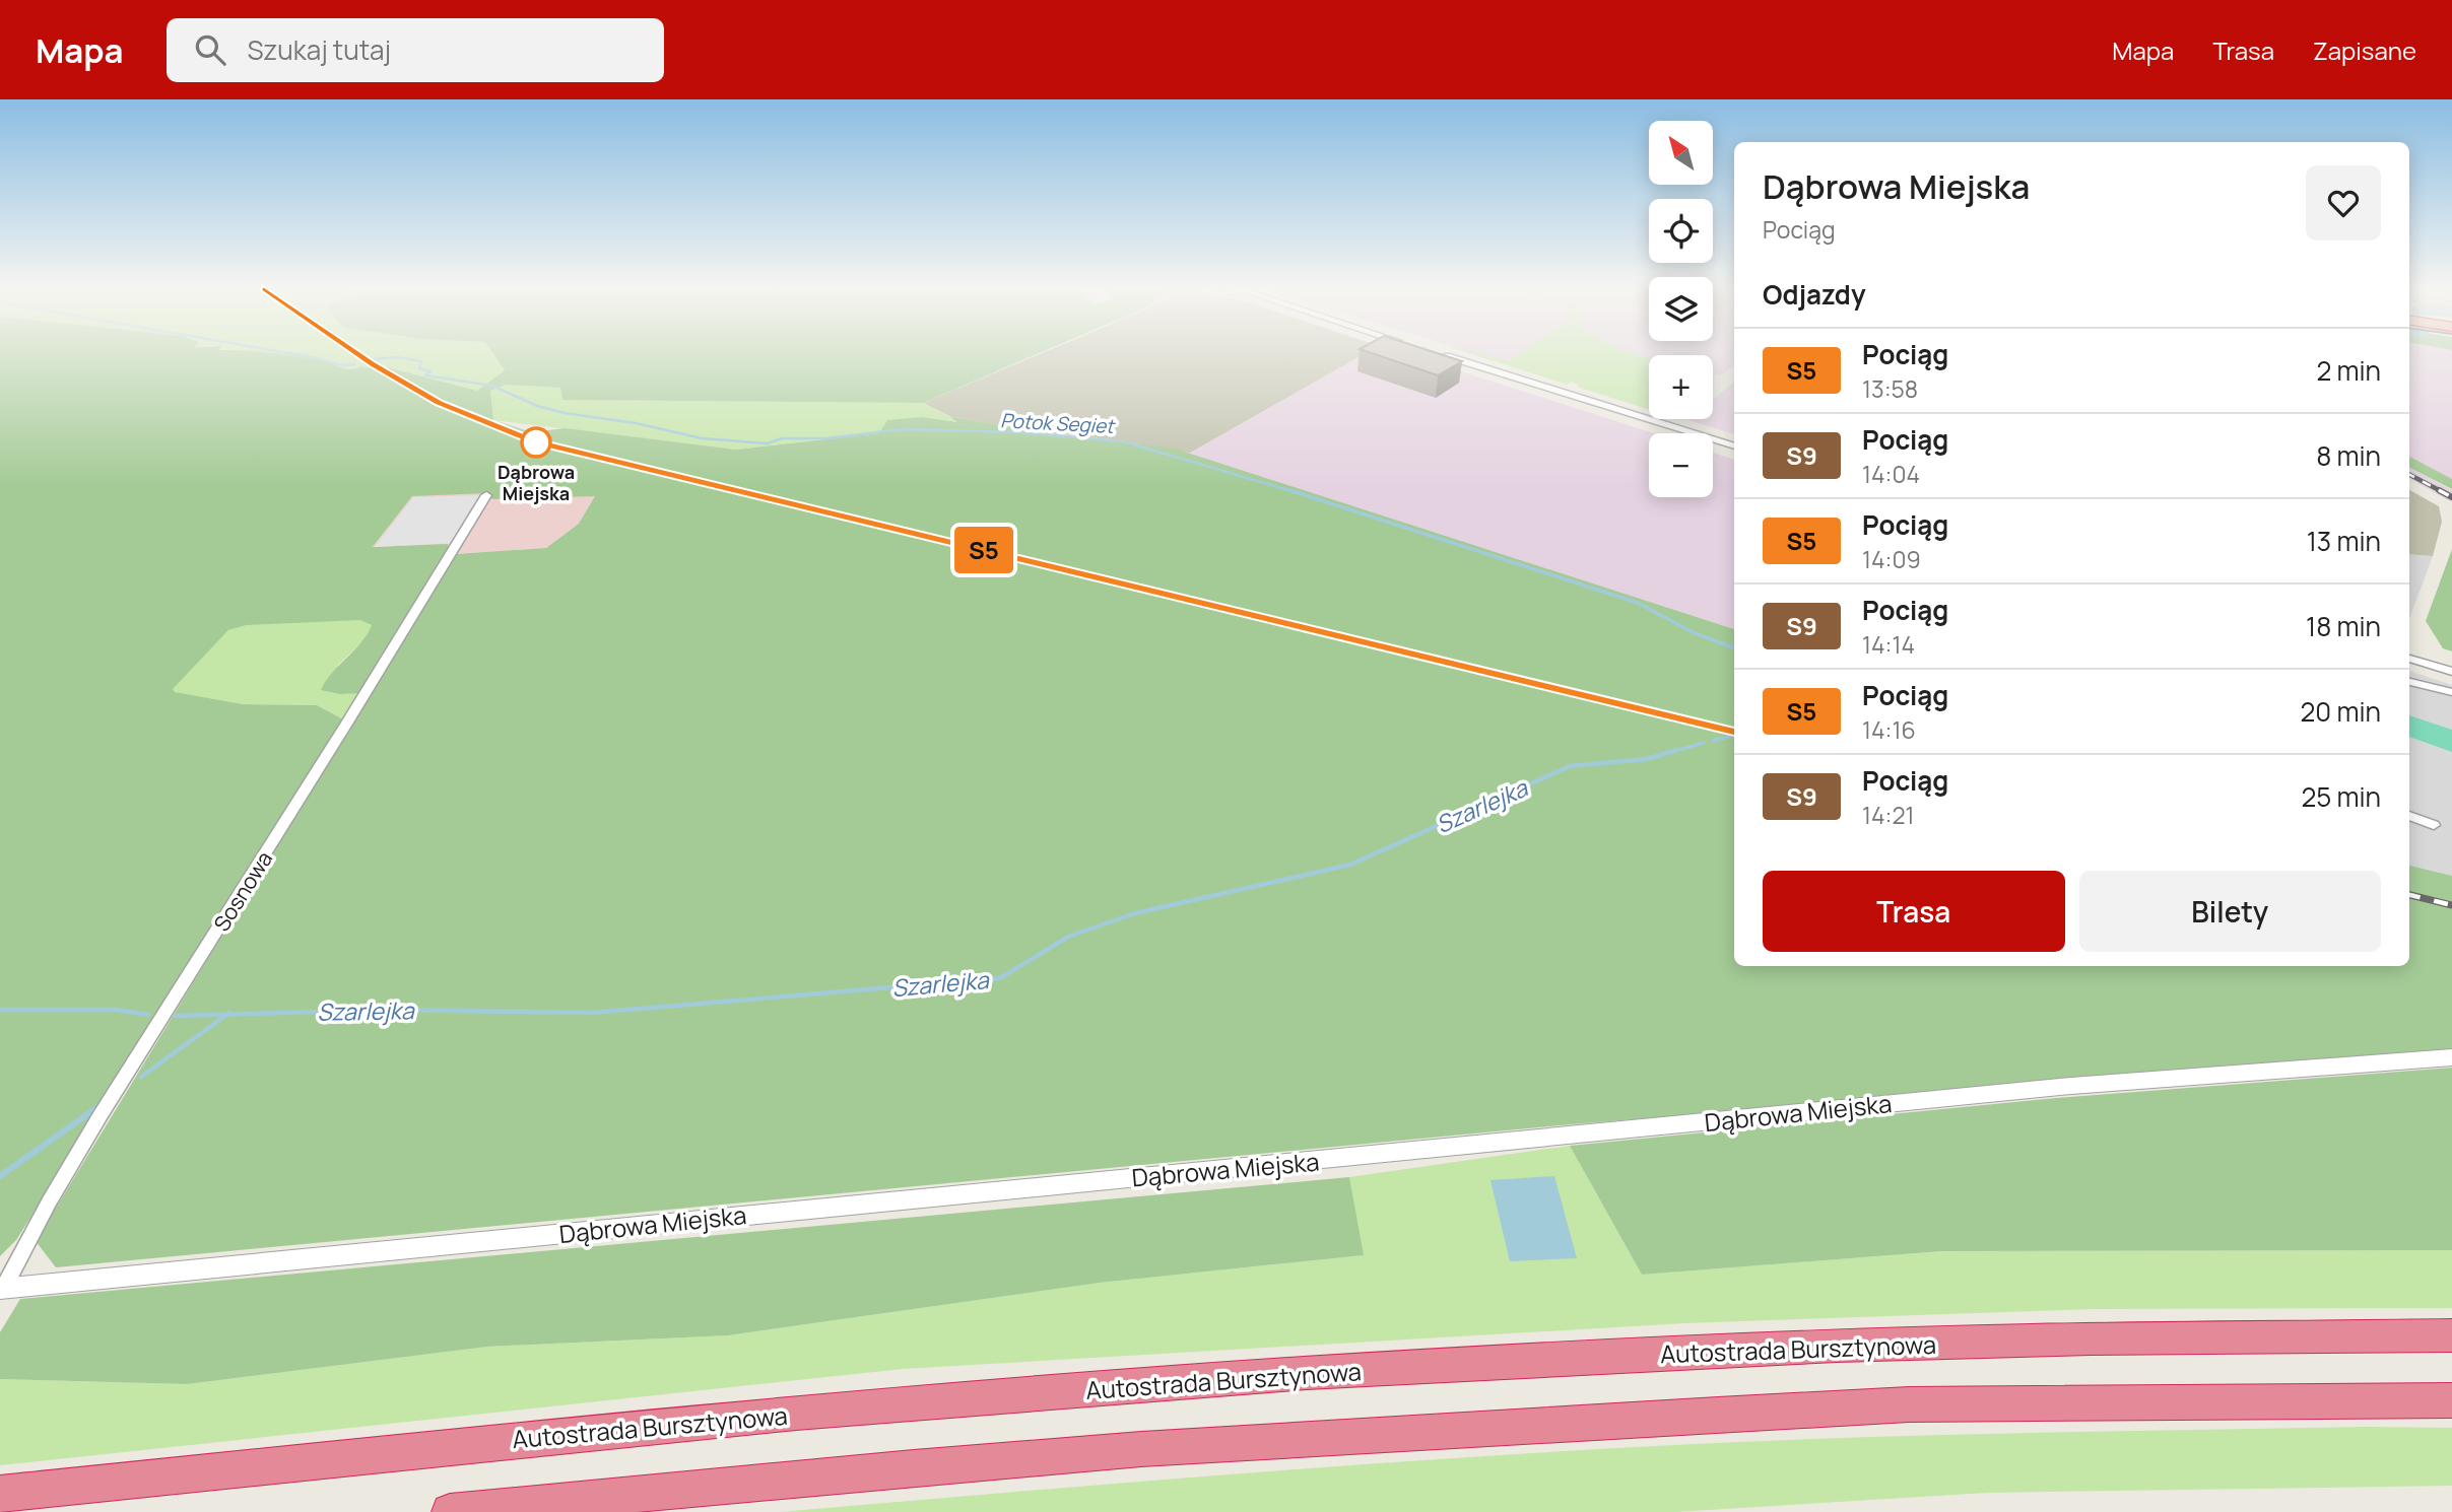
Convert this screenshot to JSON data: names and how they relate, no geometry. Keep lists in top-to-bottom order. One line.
{"streets":{"highway":["Autostrada Bursztynowa"],"street":["Sosnowa","Dąbrowa Miejska"]},"crossings":[["Sosnowa","Dąbrowa Miejska"]],"water":["Potok Segiet","Szarlejka"],"places":["Dąbrowa Miejska"],"north":"top left","page":{"header":"Mapa","search":"Szukaj tutaj","nav":["Mapa","Trasa","Zapisane"],"on_map":"S5","map_buttons":["+","−"],"heading":[["Dąbrowa Miejska","Pociąg"],"Odjazdy"],"list":[{"mark":"S5","name":"Pociąg","note":"13:58","value":"2 min"},{"mark":"S9","name":"Pociąg","note":"14:04","value":"8 min"},{"mark":"S5","name":"Pociąg","note":"14:09","value":"13 min"},{"mark":"S9","name":"Pociąg","note":"14:14","value":"18 min"},{"mark":"S5","name":"Pociąg","note":"14:16","value":"20 min"},{"mark":"S9","name":"Pociąg","note":"14:21","value":"25 min"}],"buttons":["Trasa","Bilety"]}}
